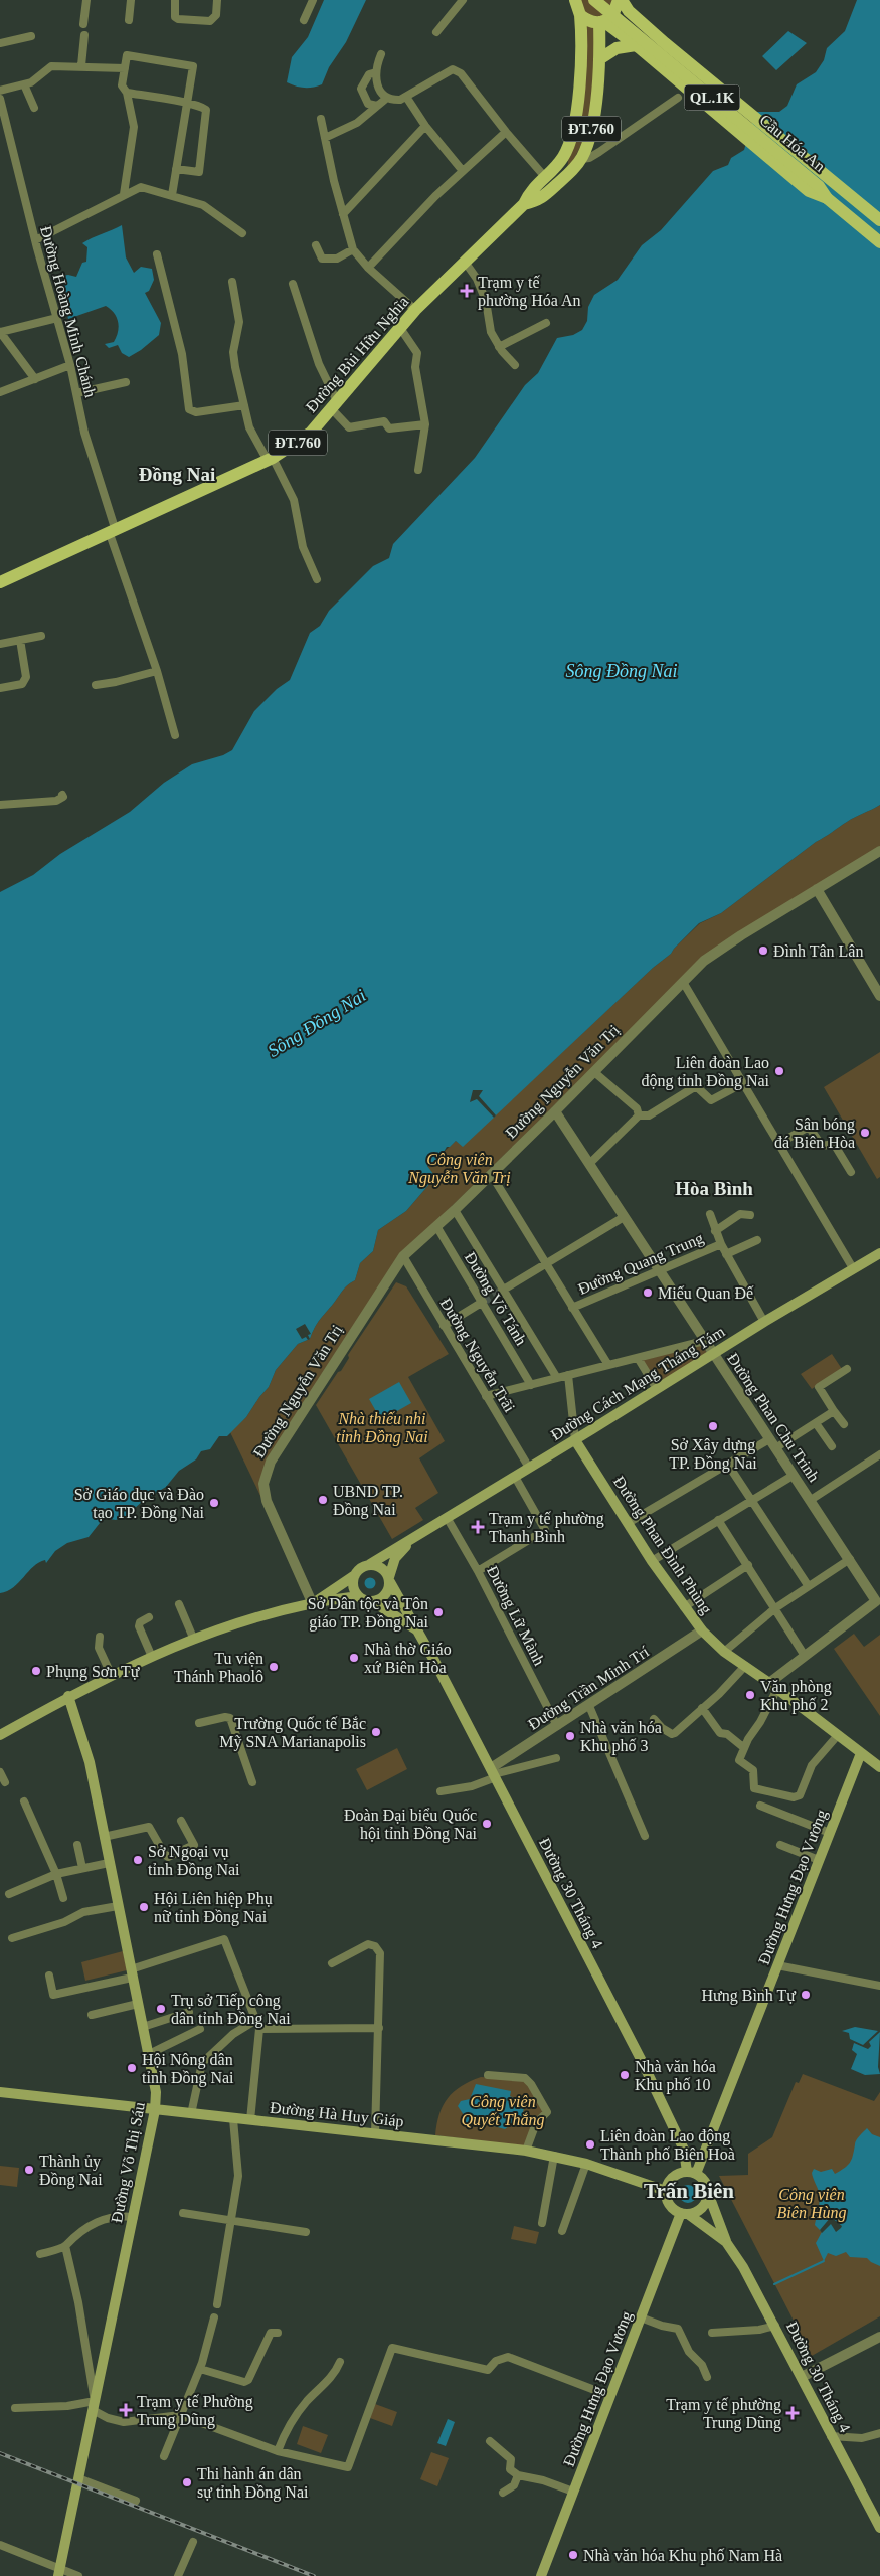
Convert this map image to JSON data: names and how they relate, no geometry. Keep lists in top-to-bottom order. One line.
{"streets":{"main road":["QL.1K","ĐT.760","Cầu Hóa An","Đường Bùi Hữu Nghĩa","Đường Cách Mạng Tháng Tám","Đường Phan Đình Phùng","Đường Hưng Đạo Vương","Đường 30 Tháng 4","Đường Hà Huy Giáp","Đường Võ Thị Sáu"],"street":["Đường Hoàng Minh Chánh","Đường Nguyễn Văn Trị","Đường Quang Trung","Đường Võ Tánh","Đường Nguyễn Trãi","Đường Phan Chu Trinh","Đường Lữ Mành","Đường Trần Minh Trí"]},"crossings":[["QL.1K","Cầu Hóa An"],["QL.1K","Đường Bùi Hữu Nghĩa"],["Đường Hoàng Minh Chánh","Đường Bùi Hữu Nghĩa"],["Đường Nguyễn Văn Trị","Đường Võ Tánh"],["Đường Nguyễn Văn Trị","Đường Nguyễn Trãi"],["Đường Nguyễn Văn Trị","Đường Phan Chu Trinh"],["Đường Quang Trung","Đường Cách Mạng Tháng Tám"],["Đường Quang Trung","Đường Phan Chu Trinh"],["Đường Nguyễn Trãi","Đường Cách Mạng Tháng Tám"],["Đường Cách Mạng Tháng Tám","Đường Phan Chu Trinh"],["Đường Cách Mạng Tháng Tám","Đường Phan Đình Phùng"],["Đường Cách Mạng Tháng Tám","Đường Lữ Mành"],["Đường Cách Mạng Tháng Tám","Đường 30 Tháng 4"],["Đường Phan Chu Trinh","Đường Phan Đình Phùng"],["Đường Phan Đình Phùng","Đường Trần Minh Trí"],["Đường Phan Đình Phùng","Đường Hưng Đạo Vương"],["Đường Lữ Mành","Đường Trần Minh Trí"],["Đường Trần Minh Trí","Đường 30 Tháng 4"],["Đường Hưng Đạo Vương","Đường 30 Tháng 4"],["Đường Hưng Đạo Vương","Đường Hà Huy Giáp"],["Đường 30 Tháng 4","Đường Hà Huy Giáp"],["Đường Hà Huy Giáp","Đường Võ Thị Sáu"]],"districts":["Đồng Nai","Hòa Bình","Trấn Biên"],"water":["Sông Đồng Nai"],"parks":["Công viên Nguyễn Văn Trị","Nhà thiếu nhi tỉnh Đồng Nai","Công viên Quyết Thắng","Công viên Biên Hùng"],"places":{"health":["Trạm y tế phường Hóa An","Trạm y tế phường Thanh Bình","Trạm y tế Phường Trung Dũng","Trạm y tế phường Trung Dũng"],"other":["Đình Tân Lân","Liên đoàn Lao động tỉnh Đồng Nai","Sân bóng đá Biên Hòa","Miếu Quan Đế","Sở Xây dựng TP. Đồng Nai","UBND TP. Đồng Nai","Sở Giáo dục và Đào tạo TP. Đồng Nai","Sở Dân tộc và Tôn giáo TP. Đồng Nai","Nhà thờ Giáo xứ Biên Hòa","Tu viện Thánh Phaolô","Phụng Sơn Tự","Văn phòng Khu phố 2","Trường Quốc tế Bắc Mỹ SNA Marianapolis","Nhà văn hóa Khu phố 3","Đoàn Đại biểu Quốc hội tỉnh Đồng Nai","Sở Ngoại vụ tỉnh Đồng Nai","Hội Liên hiệp Phụ nữ tỉnh Đồng Nai","Hưng Bình Tự","Trụ sở Tiếp công dân tỉnh Đồng Nai","Hội Nông dân tỉnh Đồng Nai","Nhà văn hóa Khu phố 10","Liên đoàn Lao động Thành phố Biên Hoà","Thành ủy Đồng Nai","Thi hành án dân sự tỉnh Đồng Nai","Nhà văn hóa Khu phố Nam Hà"]}}
